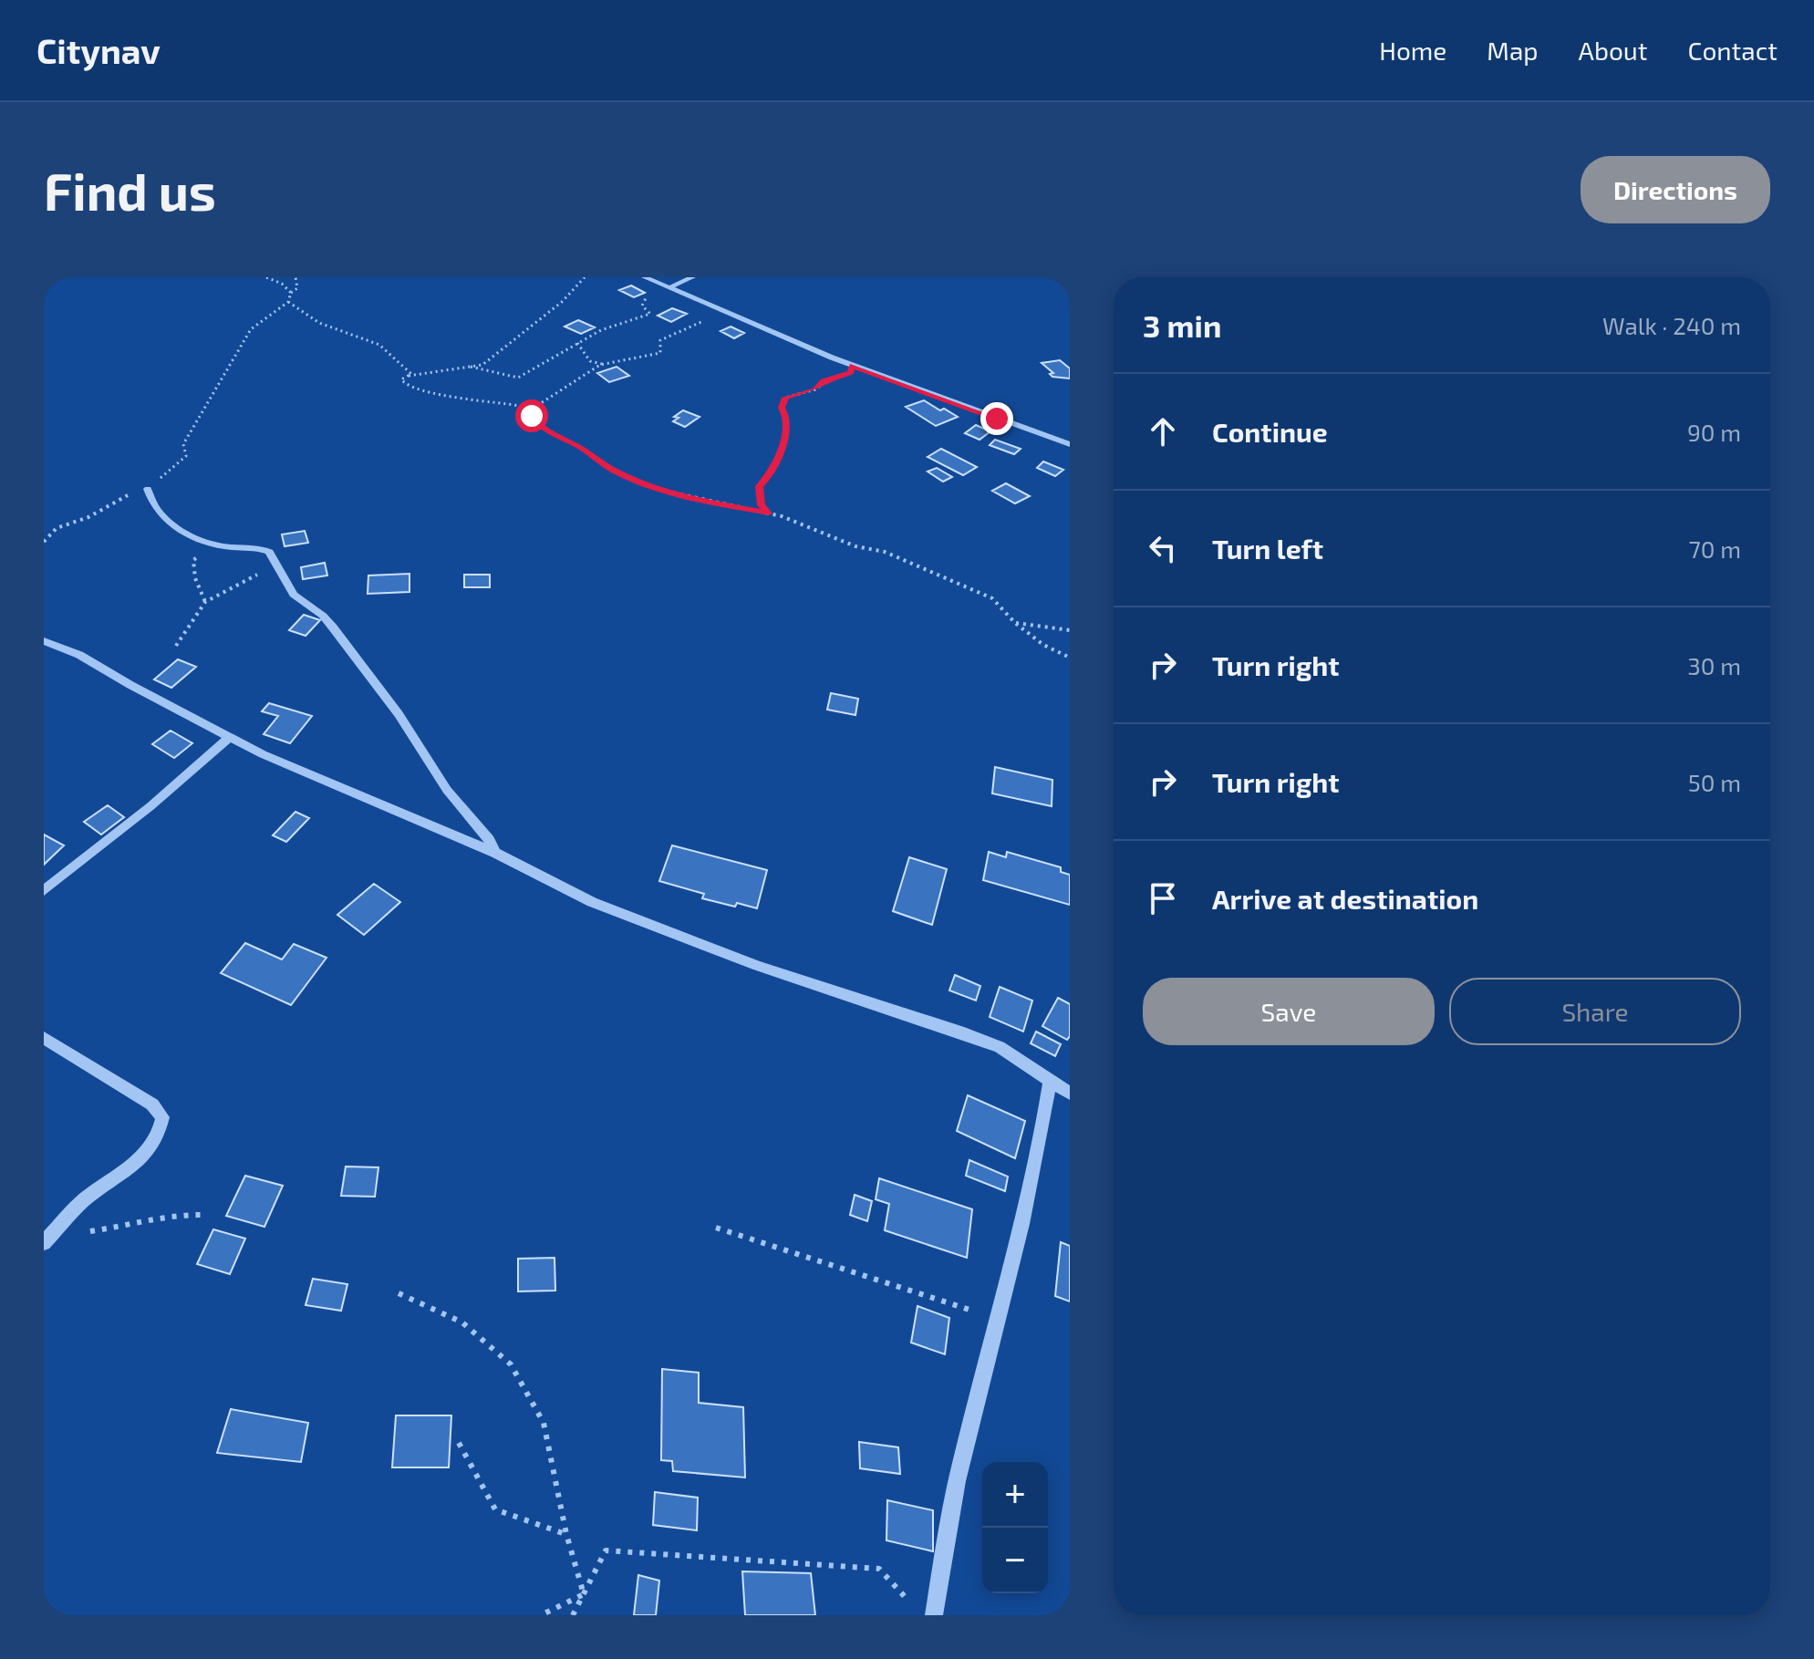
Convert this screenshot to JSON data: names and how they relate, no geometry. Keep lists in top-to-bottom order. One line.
{"page":{"header":"Citynav","nav":["Home","Map","About","Contact"],"buttons":["Directions",["Save","Share"]],"title":"Find us","heading":["3 min","Walk · 240 m"],"list":[["Continue","90 m"],["Turn left","70 m"],["Turn right","30 m"],["Turn right","50 m"],"Arrive at destination"],"map_buttons":["+","−"]}}
